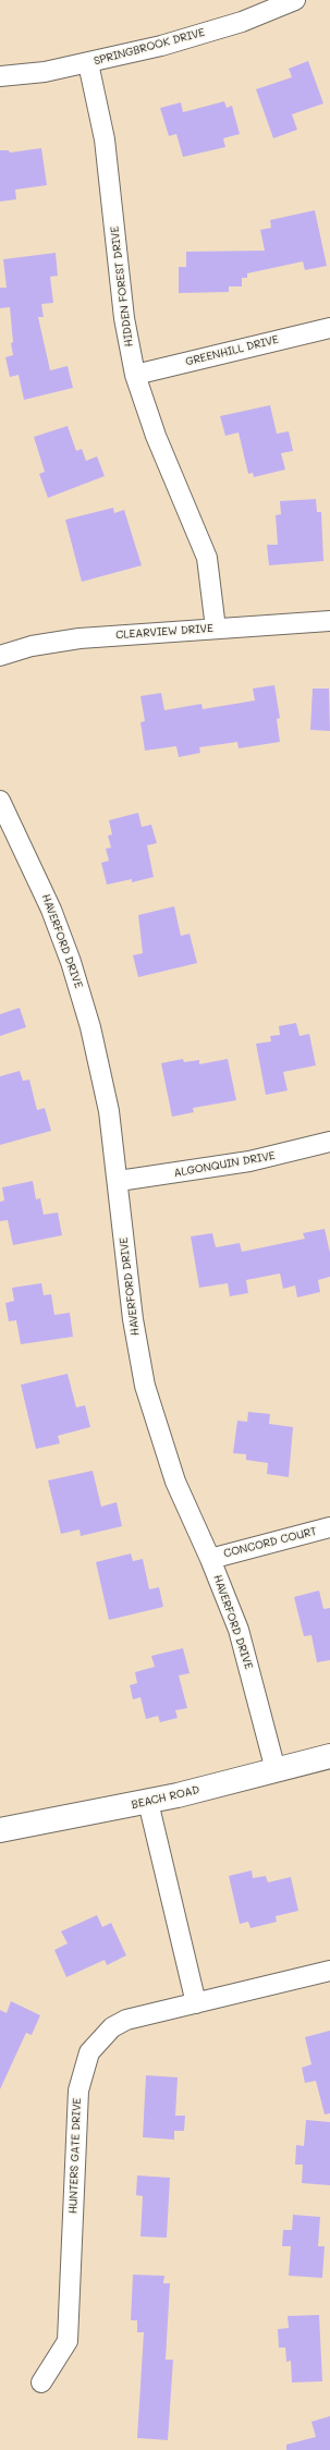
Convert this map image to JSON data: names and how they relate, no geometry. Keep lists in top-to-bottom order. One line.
{"streets":{"street":["SPRINGBROOK DRIVE","HIDDEN FOREST DRIVE","GREENHILL DRIVE","CLEARVIEW DRIVE","HAVERFORD DRIVE","ALGONQUIN DRIVE","CONCORD COURT","BEACH ROAD","HUNTERS GATE DRIVE"]},"crossings":[["SPRINGBROOK DRIVE","HIDDEN FOREST DRIVE"],["HIDDEN FOREST DRIVE","GREENHILL DRIVE"],["HIDDEN FOREST DRIVE","CLEARVIEW DRIVE"],["HAVERFORD DRIVE","ALGONQUIN DRIVE"],["HAVERFORD DRIVE","CONCORD COURT"],["HAVERFORD DRIVE","BEACH ROAD"]]}
